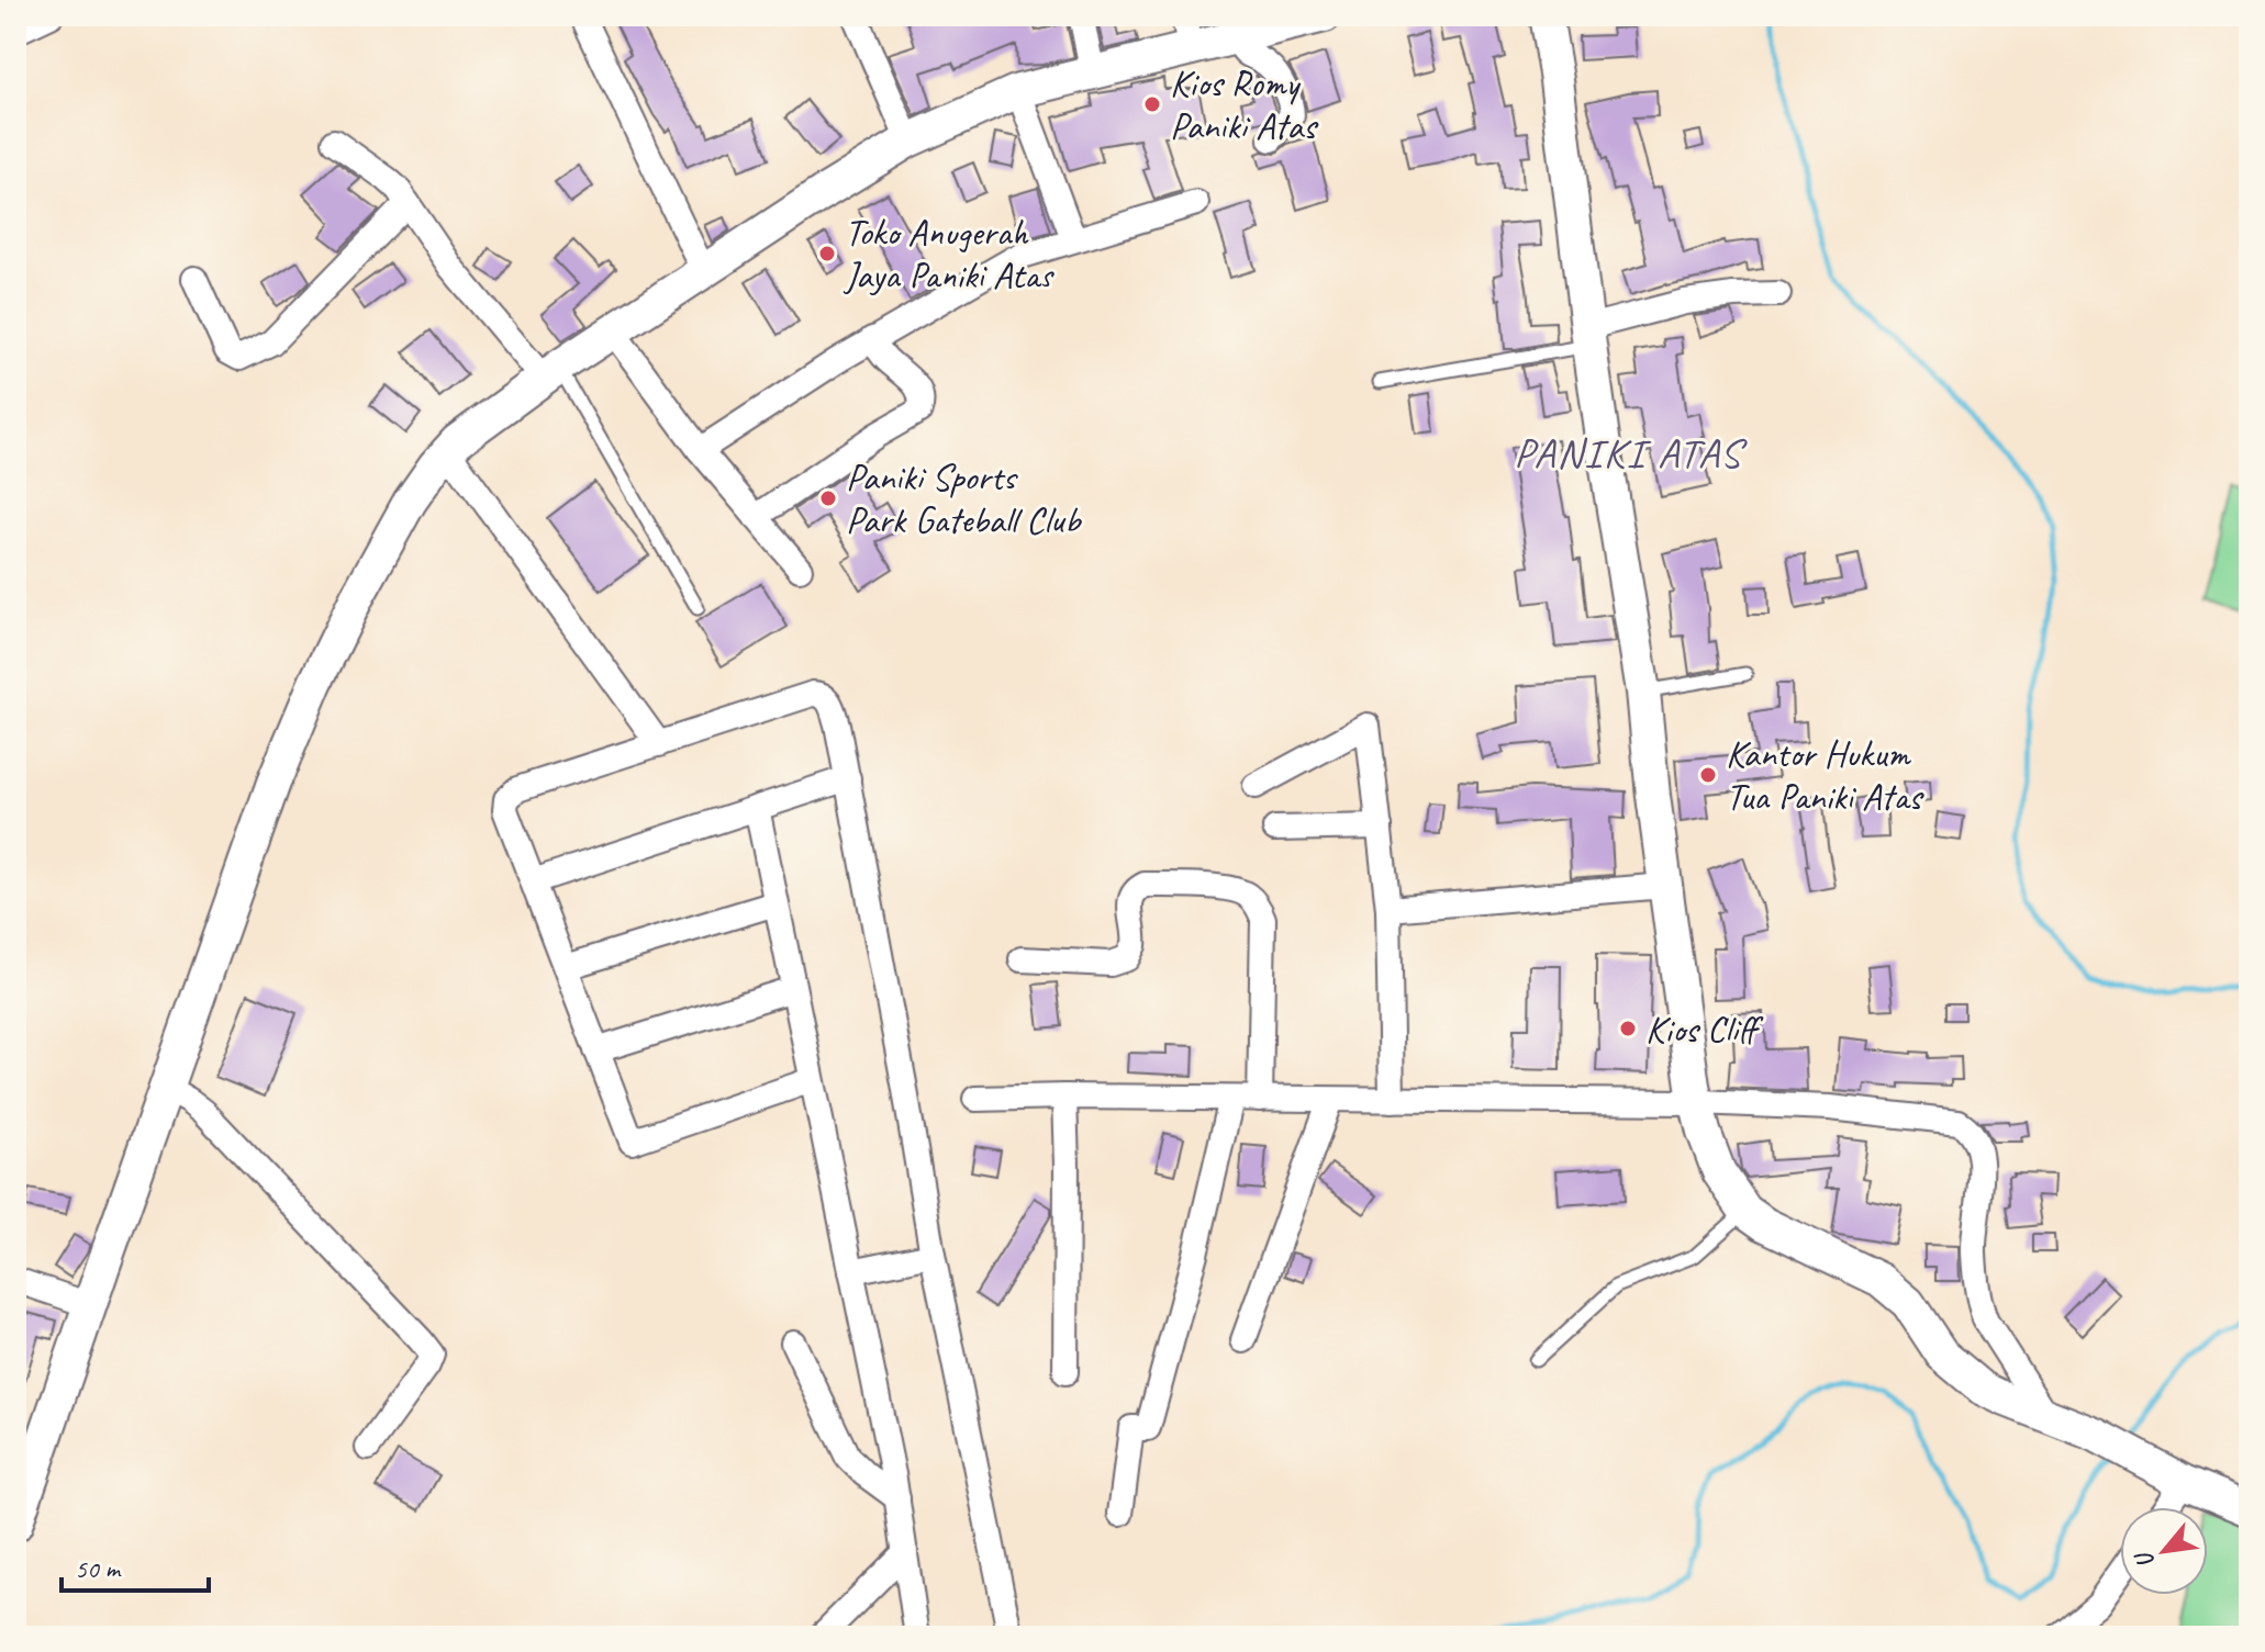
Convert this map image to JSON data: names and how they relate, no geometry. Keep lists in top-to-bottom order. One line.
{"districts":["PANIKI ATAS"],"places":["Kios Romy Paniki Atas","Toko Anugerah Jaya Paniki Atas","Paniki Sports Park Gateball Club","Kantor Hukum Tua Paniki Atas","Kios Cliff"],"scale_bar":"50 m","north":"bottom left"}
